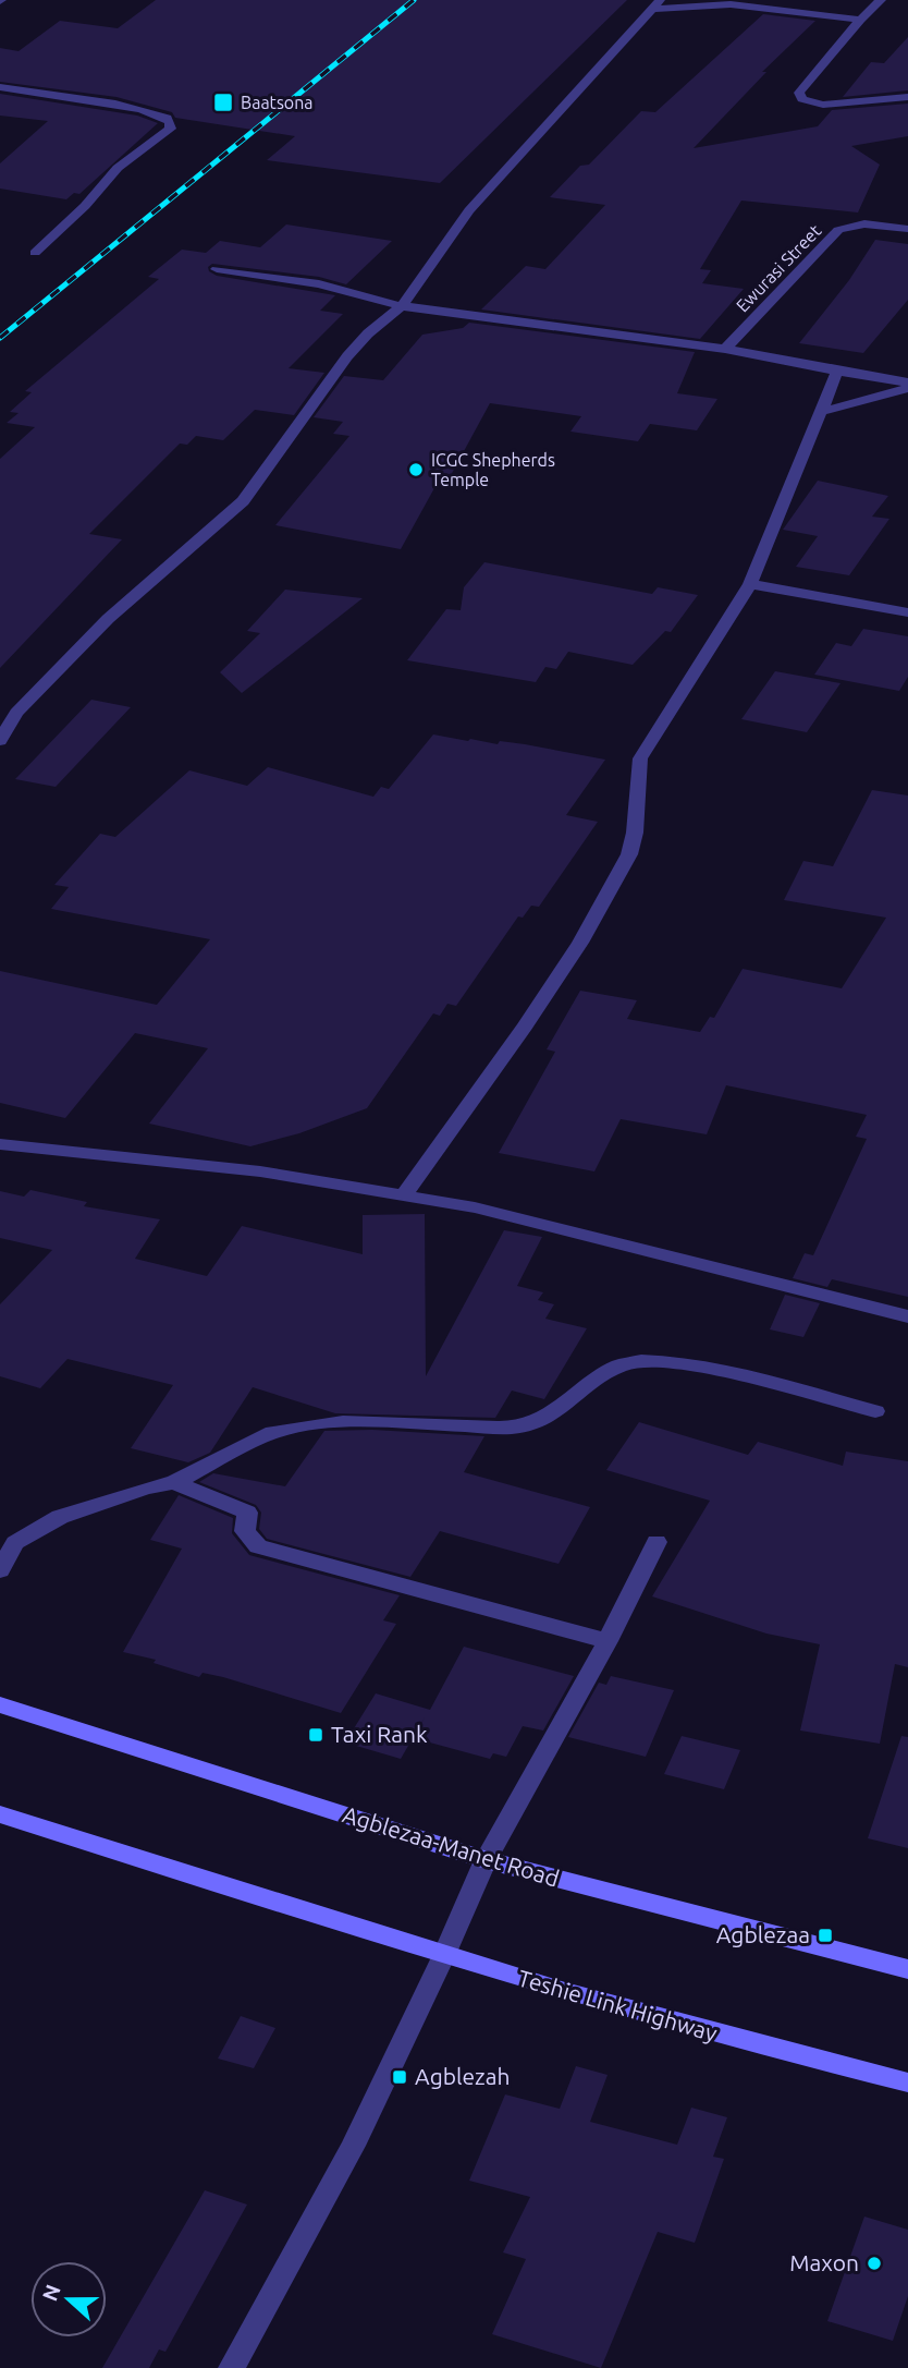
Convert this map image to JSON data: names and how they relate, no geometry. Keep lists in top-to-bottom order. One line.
{"streets":{"main road":["Agblezaa-Manet Road","Teshie Link Highway"],"street":["Ewurasi Street"]},"places":{"transit":["Baatsona","Taxi Rank","Agblezaa","Agblezah"],"other":["ICGC Shepherds Temple","Maxon"]},"north":"left"}
